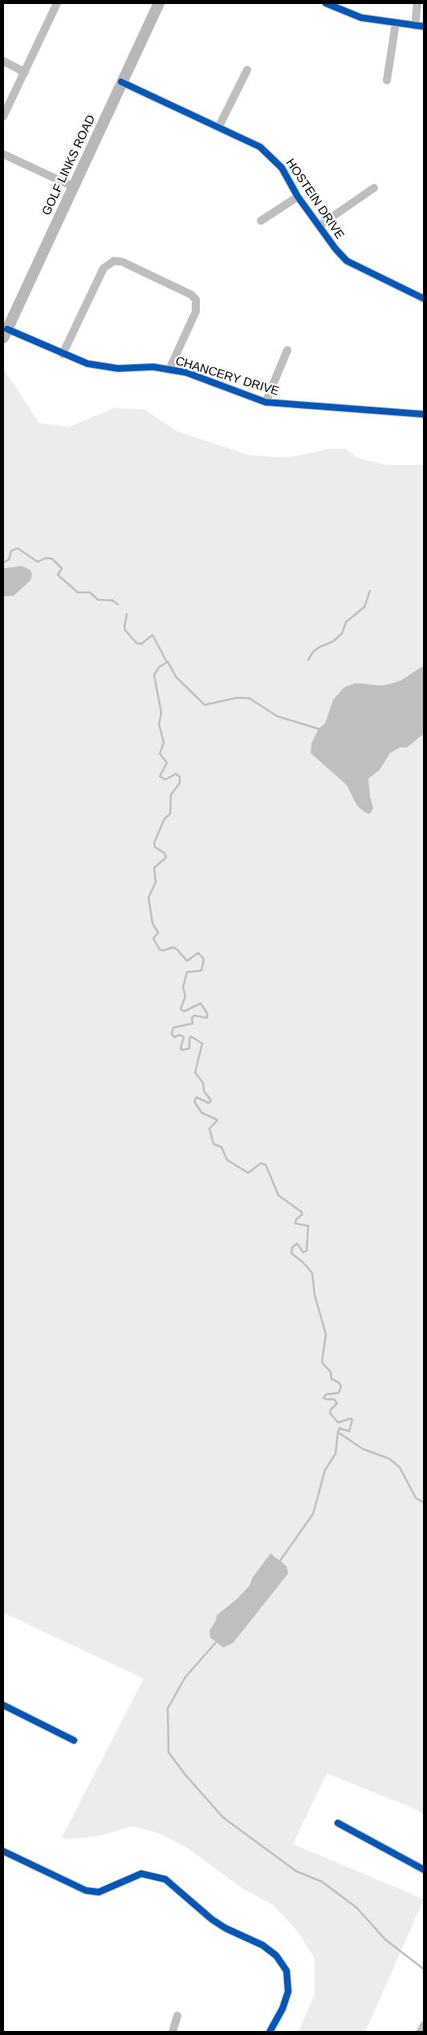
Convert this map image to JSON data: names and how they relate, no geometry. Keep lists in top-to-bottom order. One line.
{"streets":{"main road":["GOLF LINKS ROAD"],"street":["HOSTEIN DRIVE","CHANCERY DRIVE"]},"crossings":[["GOLF LINKS ROAD","HOSTEIN DRIVE"],["GOLF LINKS ROAD","CHANCERY DRIVE"]]}
